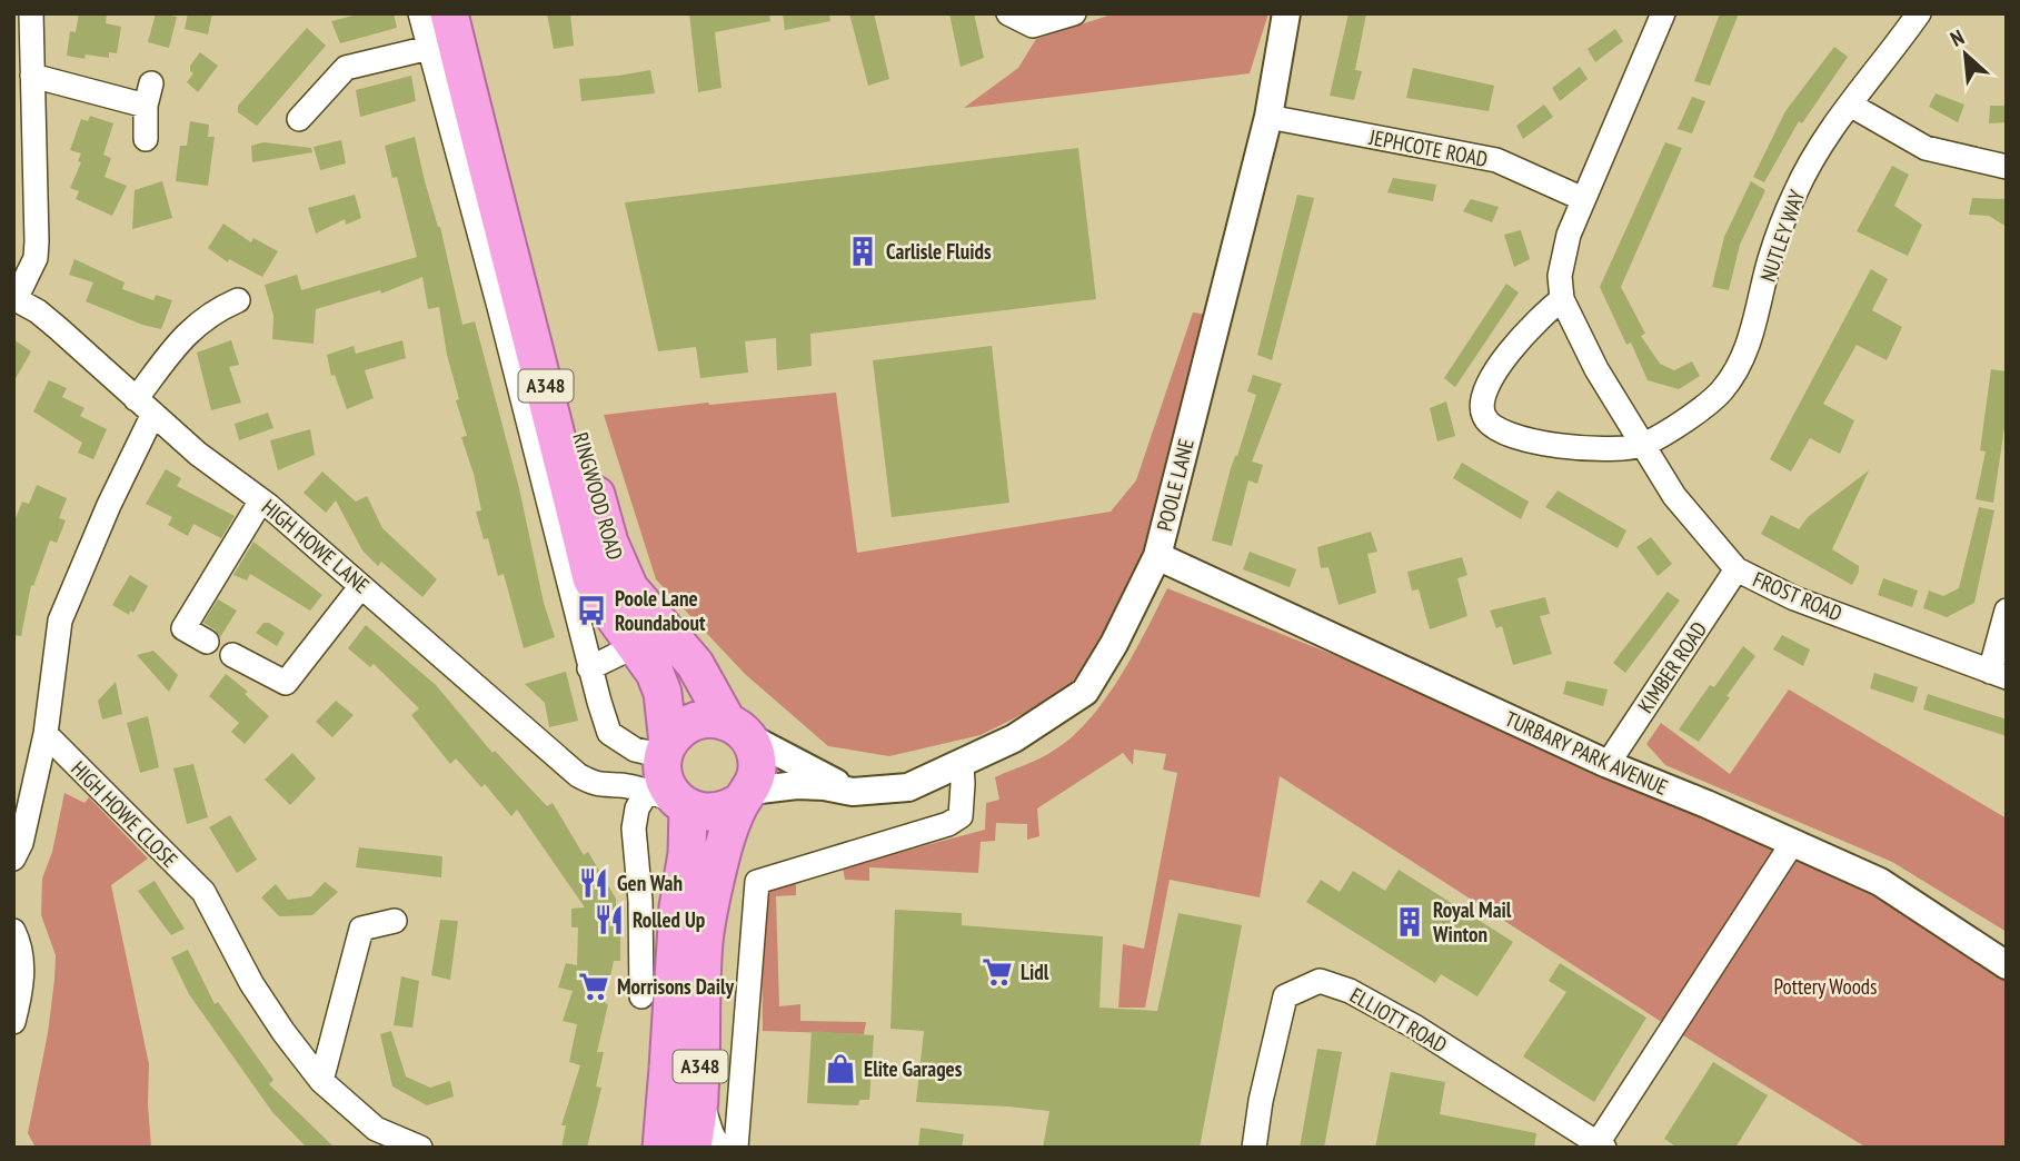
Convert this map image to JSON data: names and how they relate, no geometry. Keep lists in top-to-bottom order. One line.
{"streets":{"highway":["A348","RINGWOOD ROAD"],"street":["JEPHCOTE ROAD","NUTLEY WAY","POOLE LANE","HIGH HOWE LANE","FROST ROAD","KIMBER ROAD","TURBARY PARK AVENUE","HIGH HOWE CLOSE","ELLIOTT ROAD"]},"crossings":[["JEPHCOTE ROAD","POOLE LANE"],["JEPHCOTE ROAD","FROST ROAD"],["NUTLEY WAY","FROST ROAD"],["A348","POOLE LANE"],["A348","RINGWOOD ROAD"],["A348","HIGH HOWE LANE"],["POOLE LANE","RINGWOOD ROAD"],["POOLE LANE","HIGH HOWE LANE"],["POOLE LANE","TURBARY PARK AVENUE"],["RINGWOOD ROAD","HIGH HOWE LANE"],["FROST ROAD","KIMBER ROAD"],["KIMBER ROAD","TURBARY PARK AVENUE"],["TURBARY PARK AVENUE","ELLIOTT ROAD"]],"parks":["Pottery Woods"],"places":{"building":["Carlisle Fluids","Royal Mail Winton"],"bus stop":["Poole Lane Roundabout"],"restaurant":["Gen Wah","Rolled Up"],"supermarket":["Lidl","Morrisons Daily"],"shop":["Elite Garages"]},"north":"top left"}
